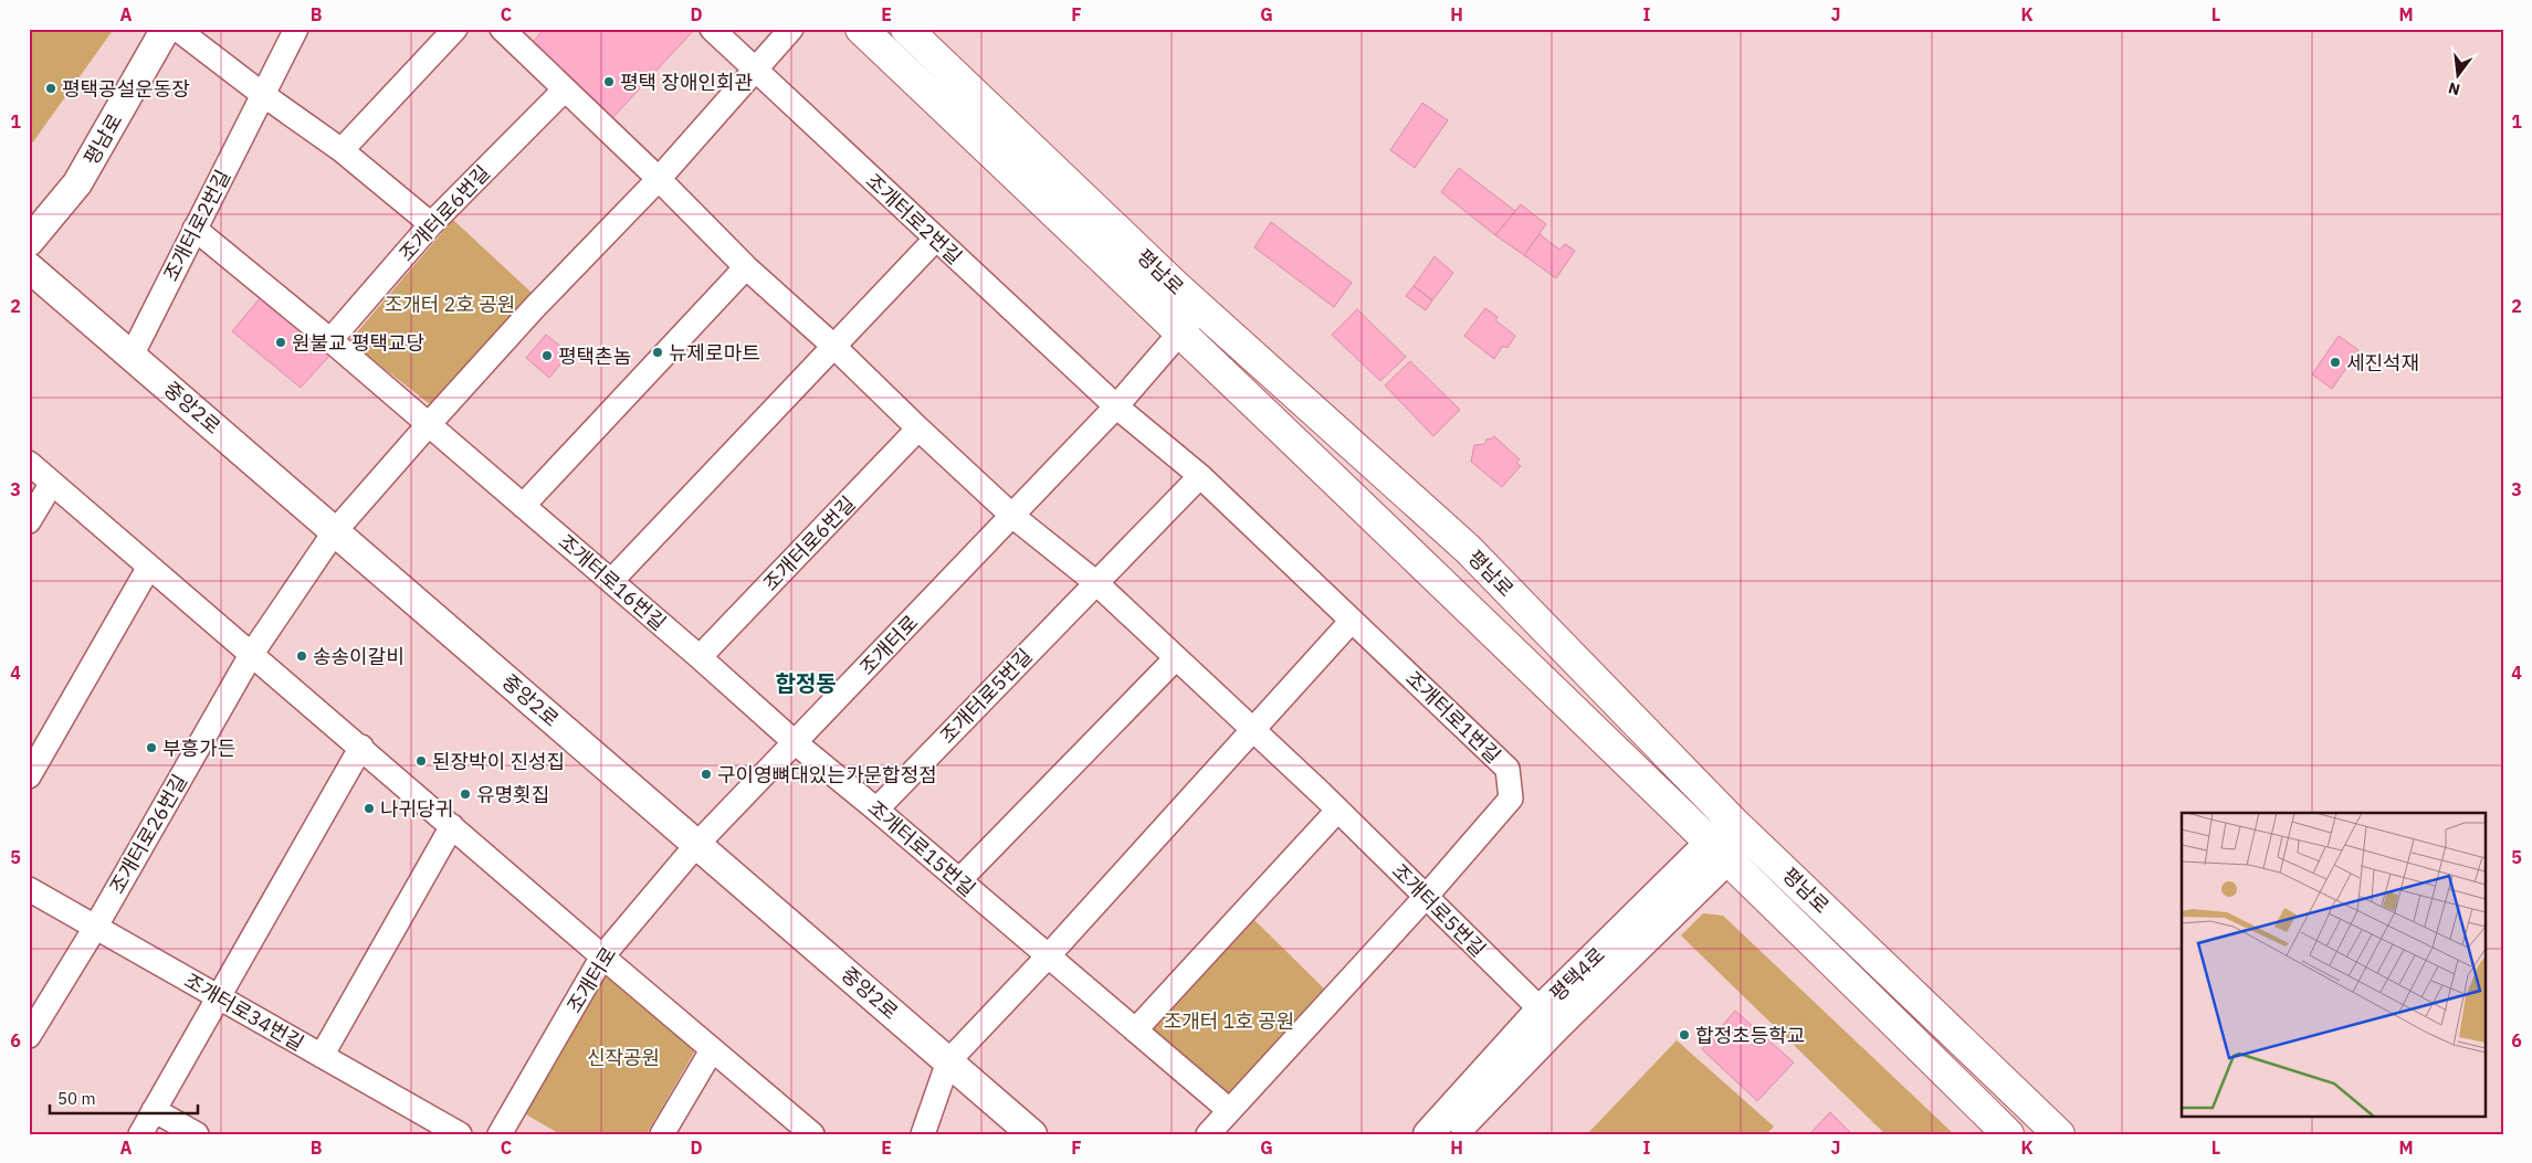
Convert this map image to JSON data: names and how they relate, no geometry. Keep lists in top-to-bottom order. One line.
{"streets":{"main road":["평남로"],"street":["조개터로6번길","조개터로2번길","중앙2로","조개터로16번길","조개터로","조개터로5번길","조개터로1번길","조개터로26번길","조개터로15번길","평택4로","조개터로34번길"]},"crossings":[["평남로","조개터로"],["평남로","평택4로"],["조개터로6번길","조개터로16번길"],["조개터로2번길","중앙2로"],["조개터로2번길","조개터로16번길"],["조개터로2번길","조개터로"],["조개터로2번길","조개터로1번길"],["중앙2로","조개터로"],["중앙2로","조개터로26번길"],["조개터로16번길","조개터로"],["조개터로16번길","조개터로15번길"],["조개터로","조개터로5번길"],["조개터로","조개터로1번길"],["조개터로","조개터로15번길"],["조개터로5번길","조개터로1번길"],["조개터로5번길","조개터로15번길"],["조개터로5번길","평택4로"],["조개터로1번길","조개터로15번길"],["조개터로26번길","조개터로34번길"]],"districts":["합정동"],"parks":["조개터 2호 공원","조개터 1호 공원","신작공원"],"places":["평택 장애인회관","평택공설운동장","원불교 평택교당","뉴제로마트","평택촌놈","세진석재","송송이갈비","부흥가든","된장박이 진성집","구이영뼈대있는가문합정점","유명횟집","나귀당귀","합정초등학교"],"scale_bar":"50 m","north":"bottom","grid":{"columns":["A","B","C","D","E","F","G","H","I","J","K","L","M"],"rows":["1","2","3","4","5","6"]}}
